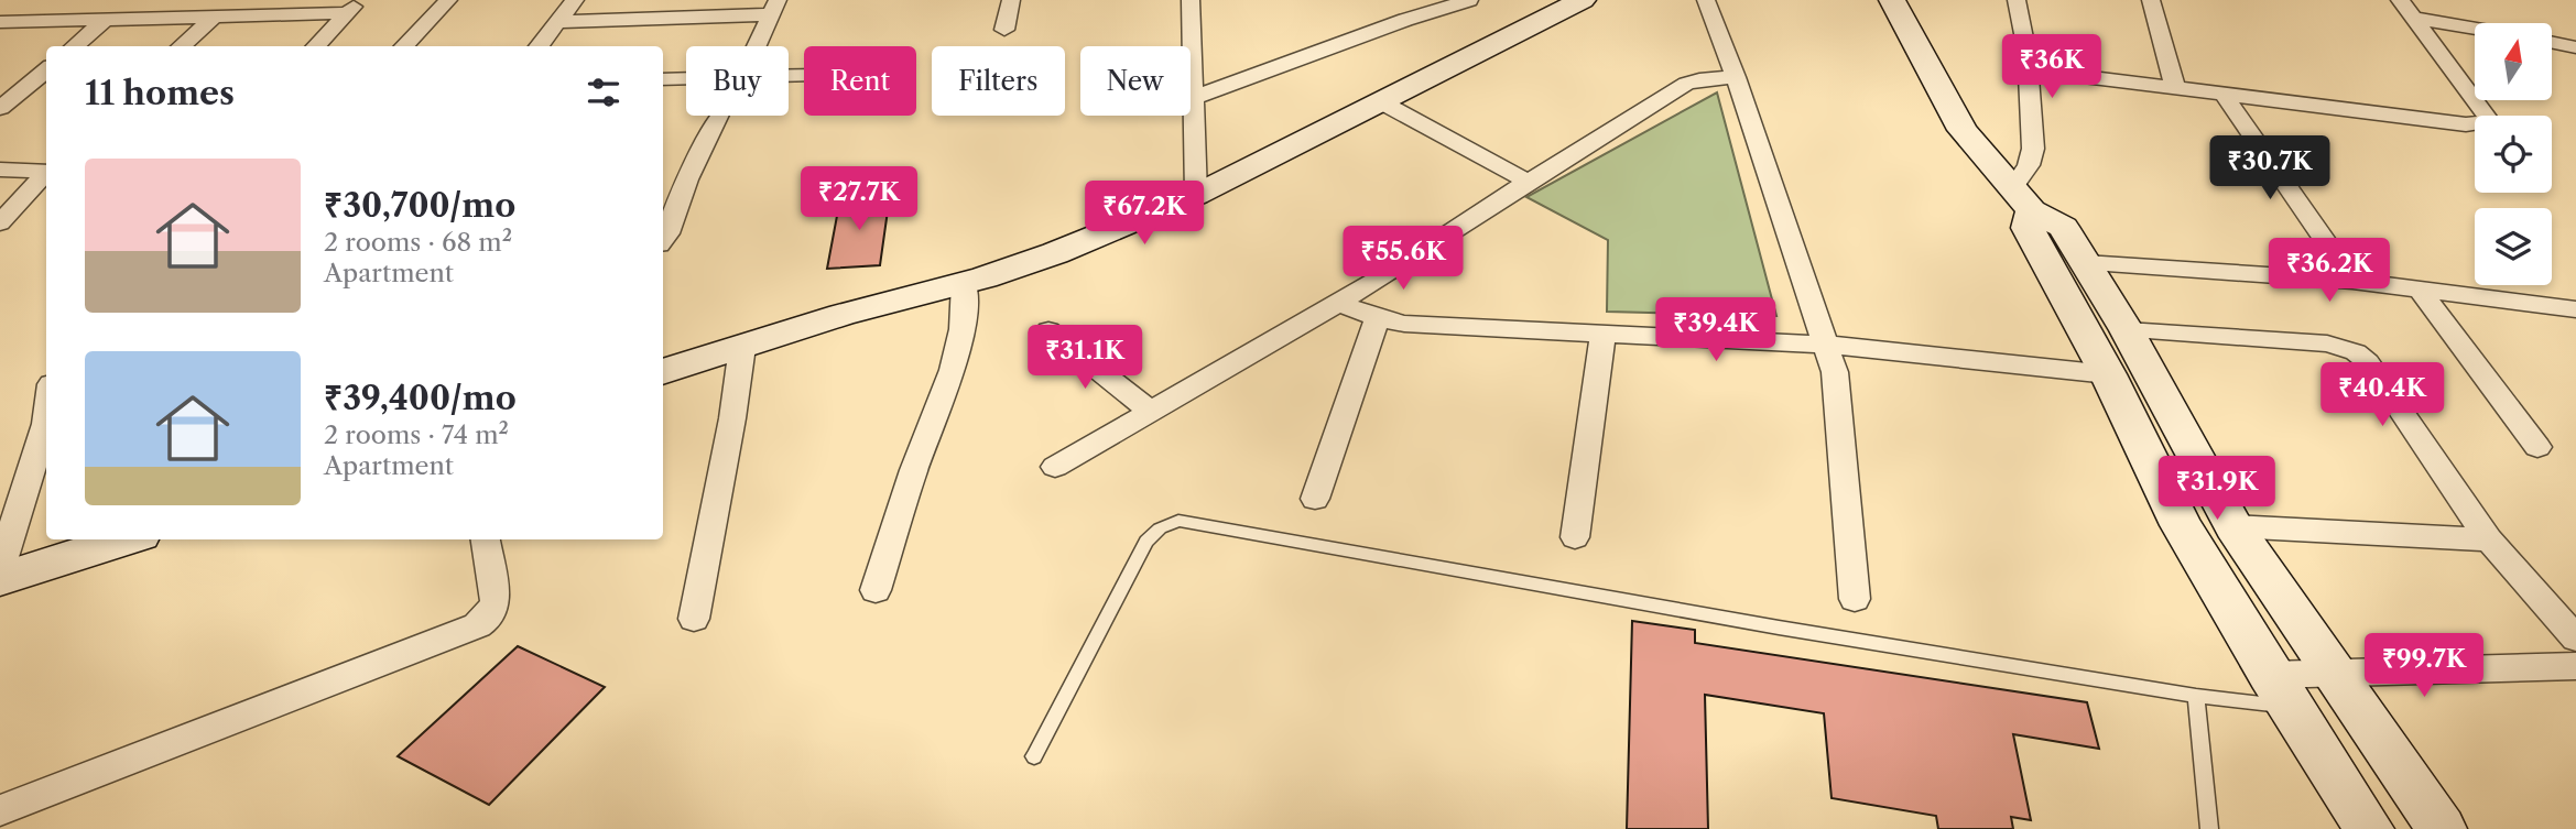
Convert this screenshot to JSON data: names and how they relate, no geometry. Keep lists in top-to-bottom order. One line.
{"north":"top","page":{"price":["₹36K","₹30.7K","₹27.7K","₹67.2K","₹55.6K","₹36.2K","₹39.4K","₹31.1K","₹40.4K","₹31.9K","₹99.7K"],"chip":["Buy","Rent","Filters","New"],"heading":"11 homes","list":[{"name":"₹30,700/mo","note":"2 rooms · 68 m² · Apartment"},{"name":"₹39,400/mo","note":"2 rooms · 74 m² · Apartment"}]}}
